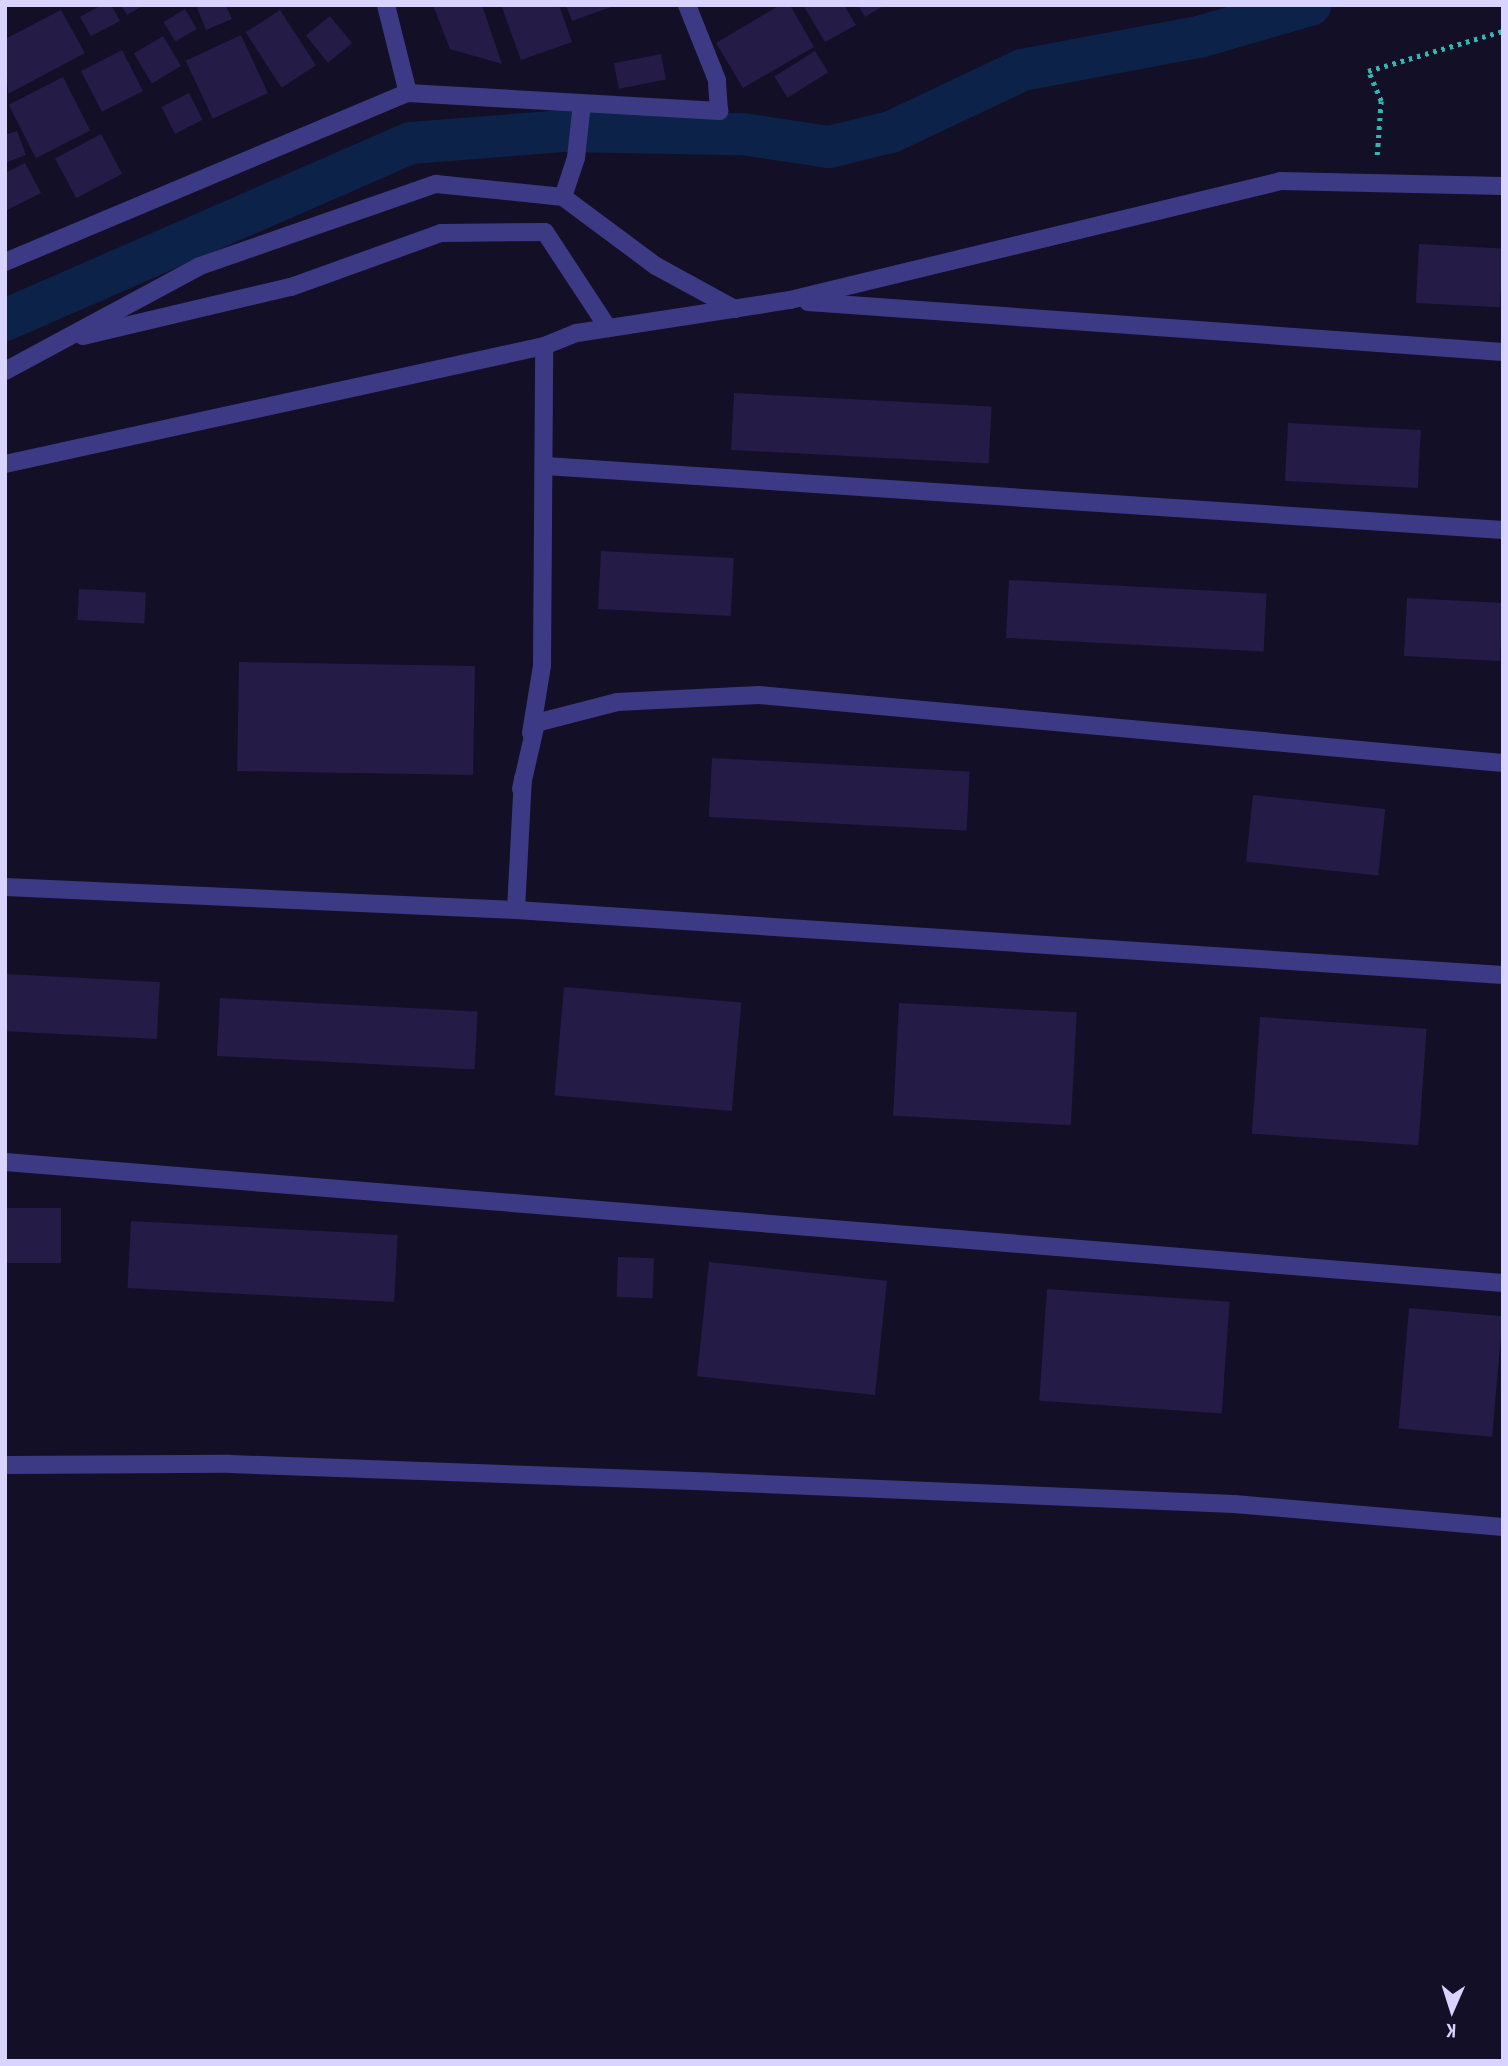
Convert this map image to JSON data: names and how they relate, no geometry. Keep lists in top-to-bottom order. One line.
{"north":"bottom"}
